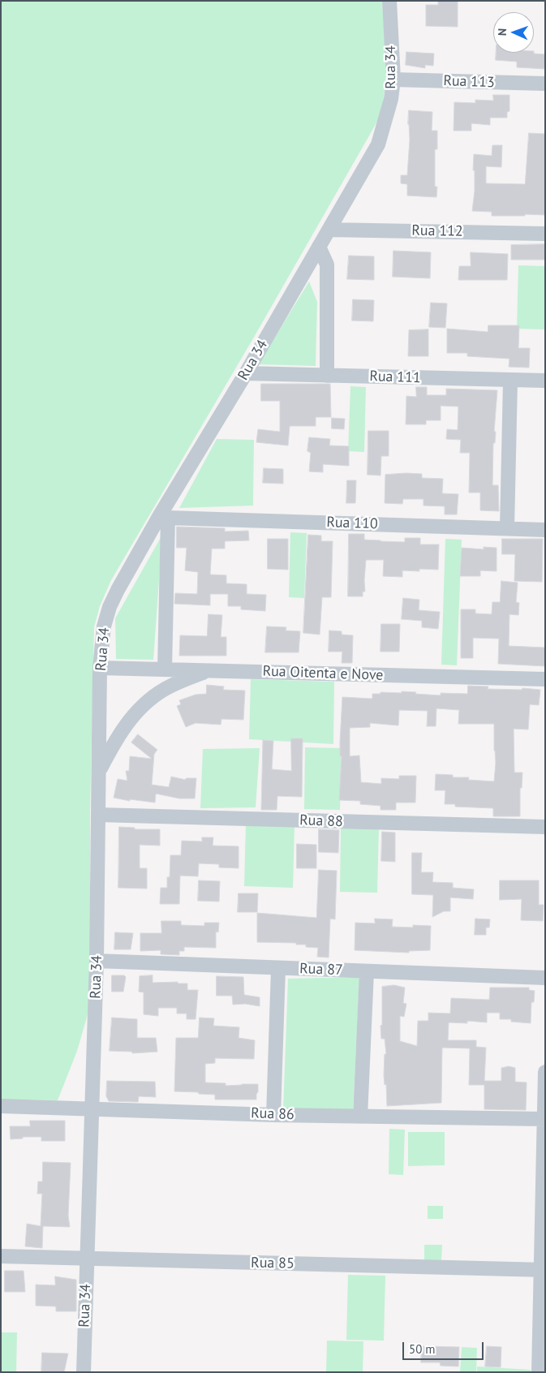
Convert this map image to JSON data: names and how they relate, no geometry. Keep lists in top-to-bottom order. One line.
{"streets":{"street":["Rua 34","Rua 113","Rua 112","Rua 111","Rua 110","Rua Oitenta e Nove","Rua 88","Rua 87","Rua 86","Rua 85"]},"crossings":[["Rua 34","Rua 113"],["Rua 34","Rua 112"],["Rua 34","Rua 111"],["Rua 34","Rua 110"],["Rua 34","Rua Oitenta e Nove"],["Rua 34","Rua 88"],["Rua 34","Rua 87"],["Rua 34","Rua 86"],["Rua 34","Rua 85"]],"scale_bar":"50 m","north":"left"}
